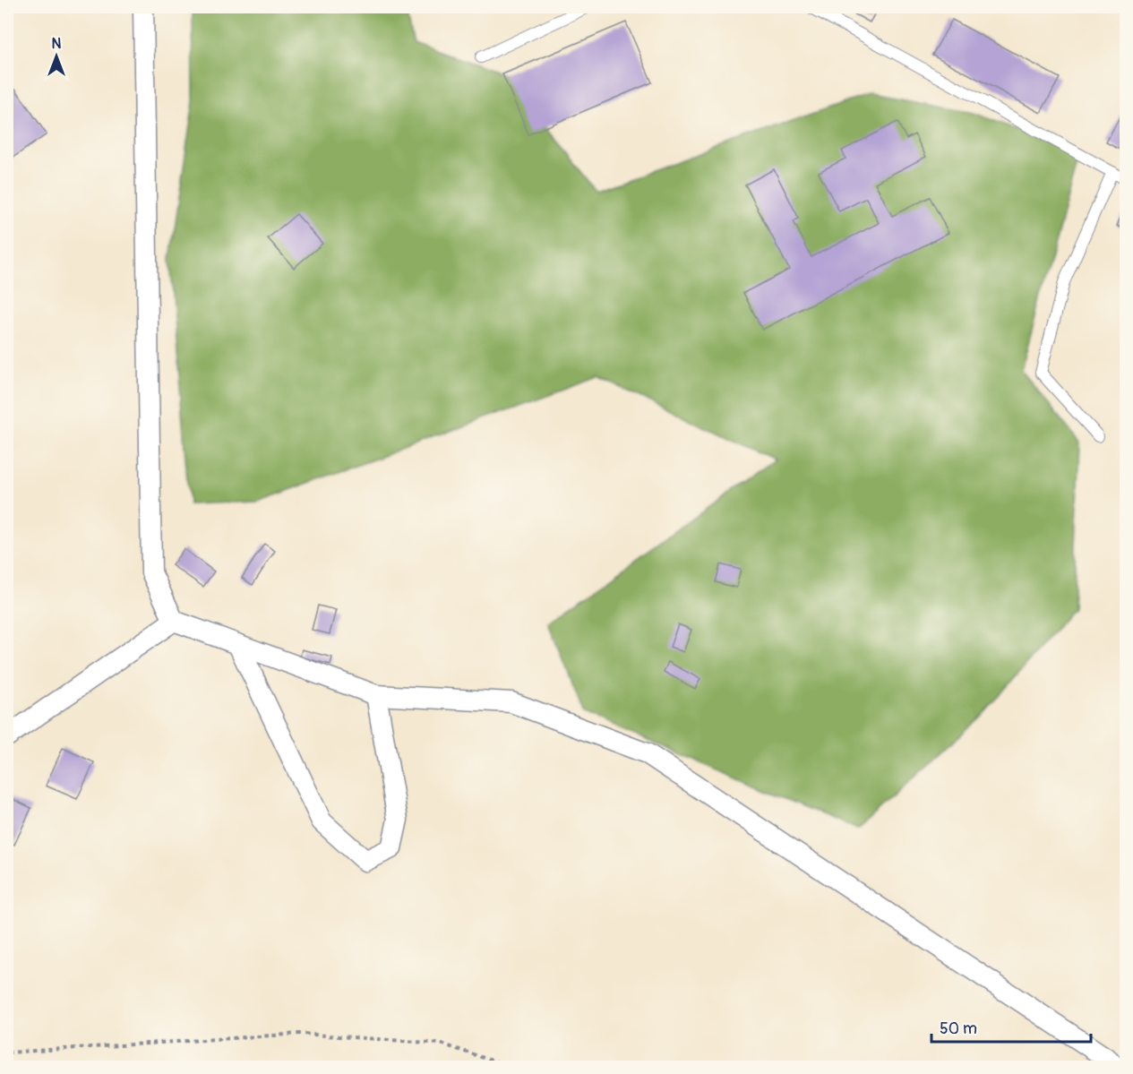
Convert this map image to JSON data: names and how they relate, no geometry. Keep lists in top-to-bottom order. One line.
{"scale_bar":"50 m","north":"top"}
